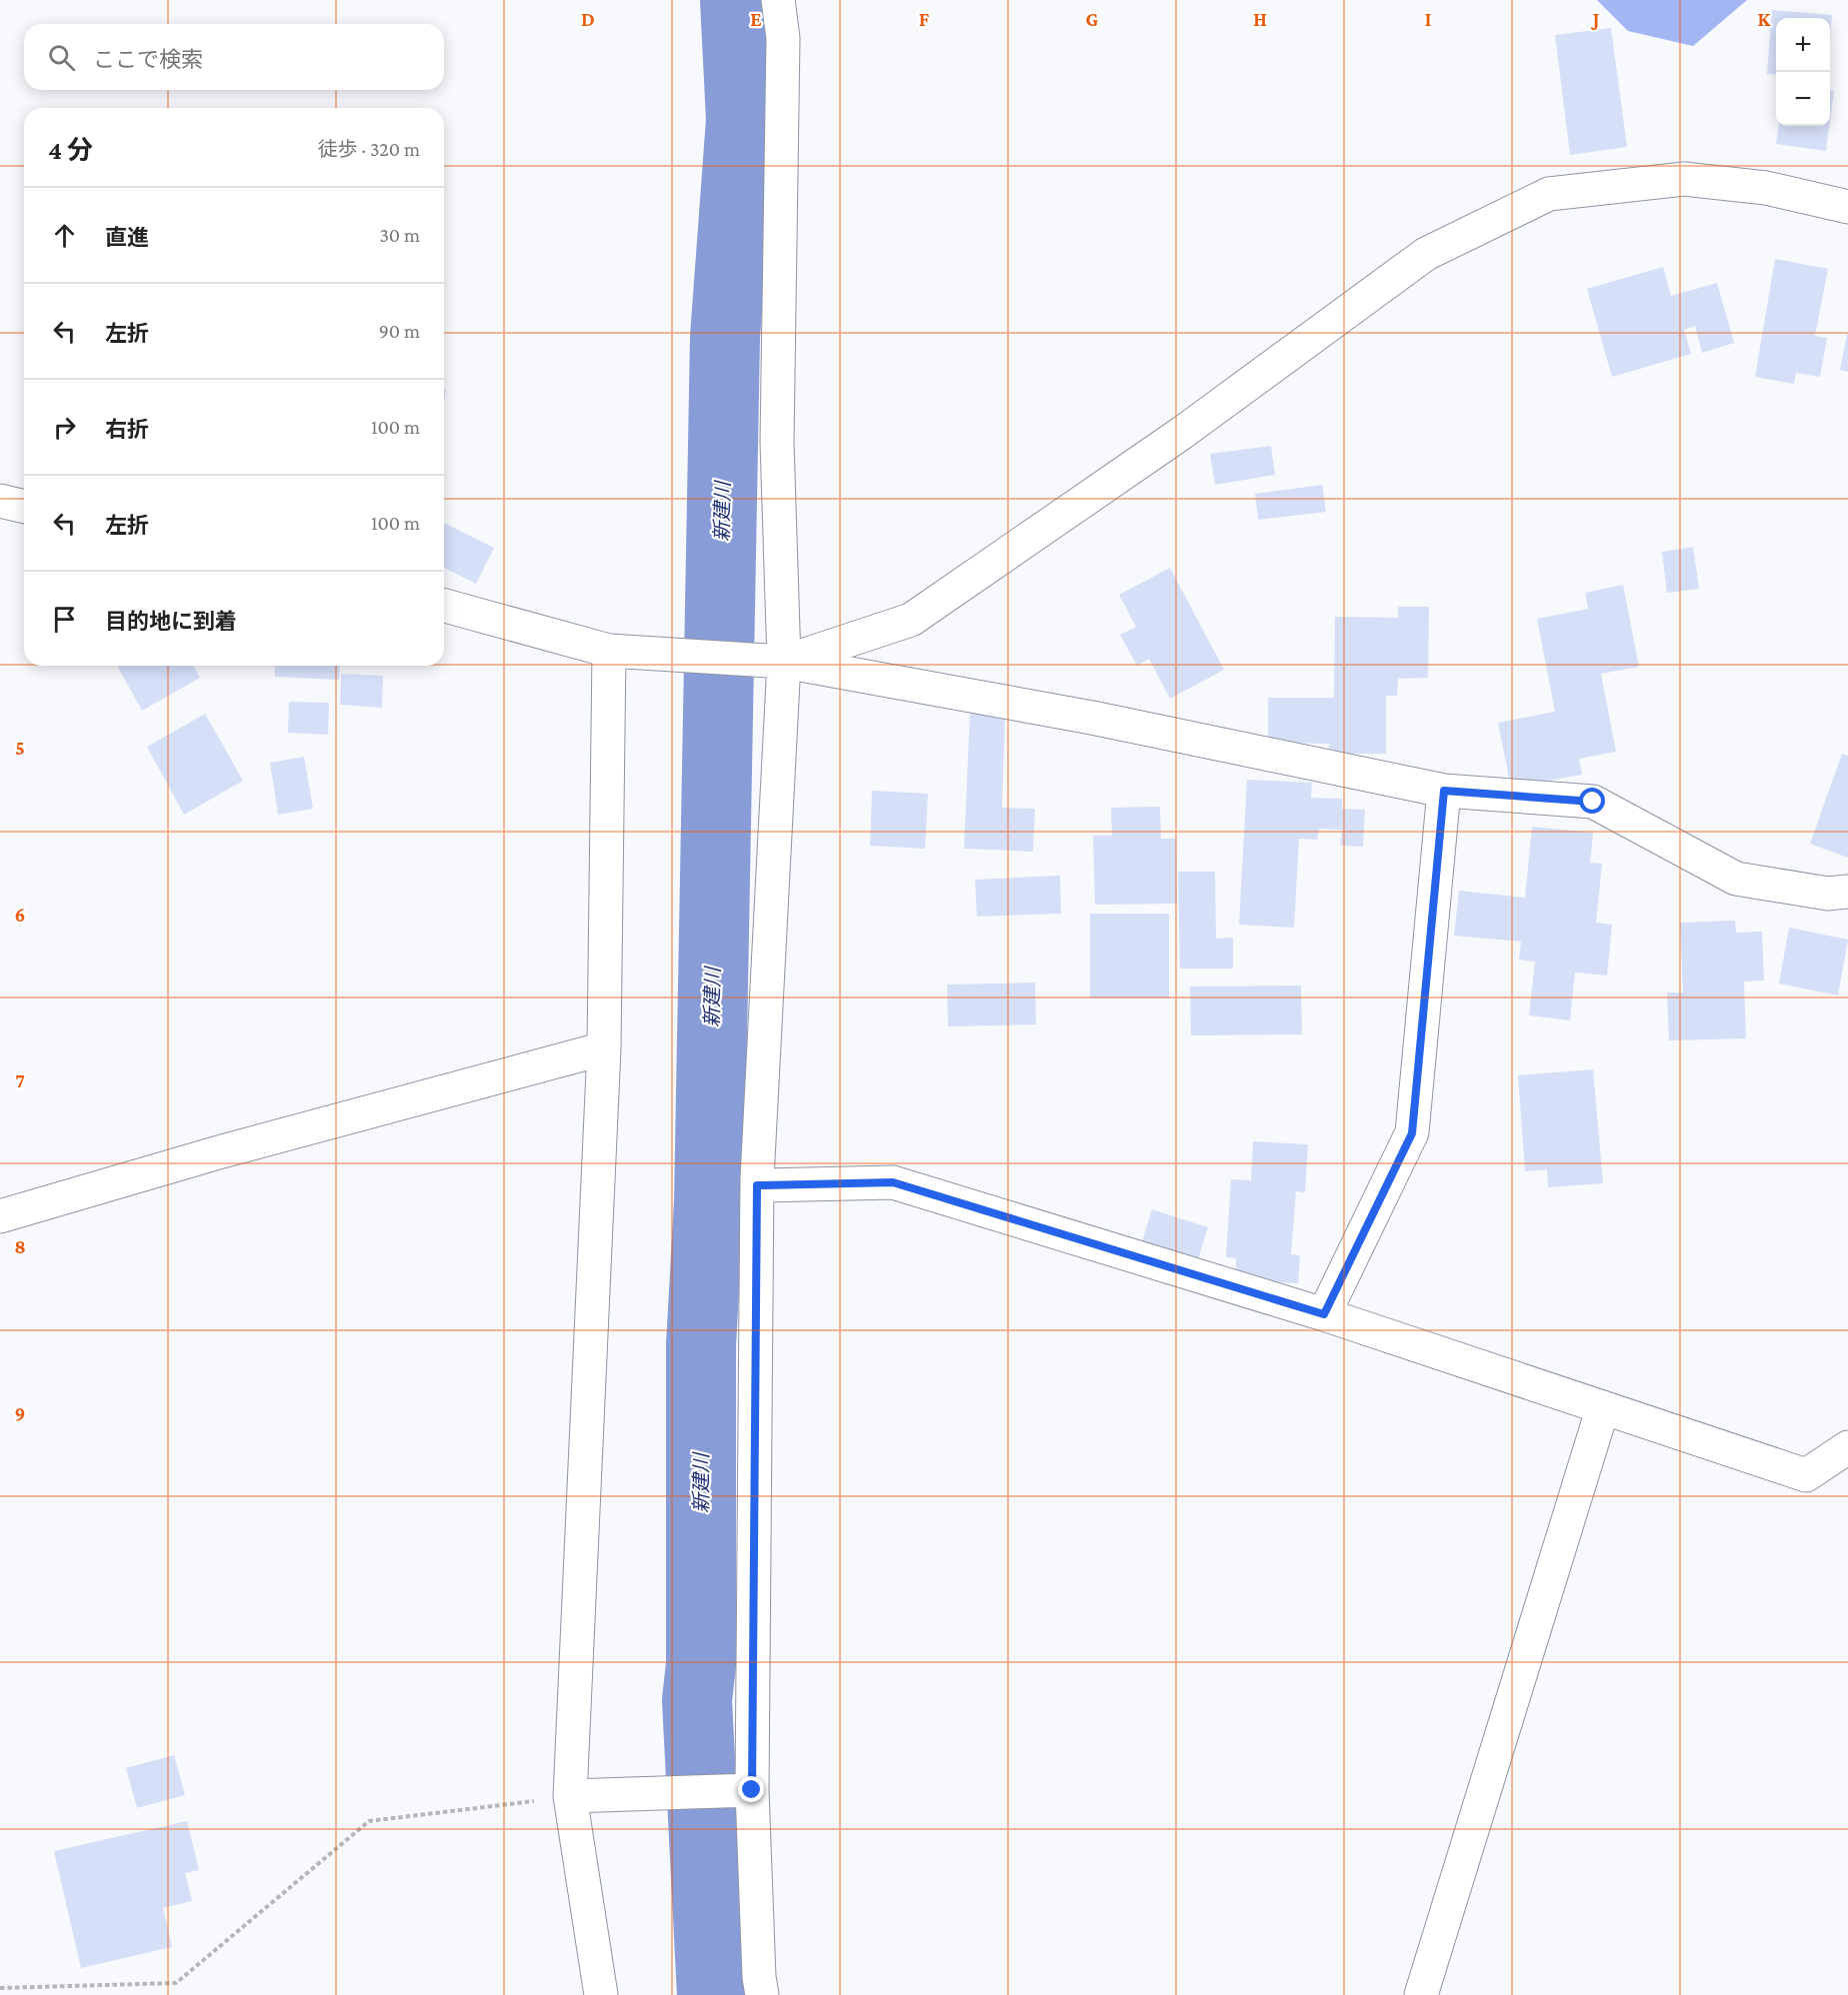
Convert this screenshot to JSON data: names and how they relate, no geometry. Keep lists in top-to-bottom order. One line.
{"water":["新建川"],"page":{"map_buttons":["+","−"],"search":"ここで検索","heading":["4 分","徒歩 · 320 m"],"list":[["直進","30 m"],["左折","90 m"],["右折","100 m"],["左折","100 m"],"目的地に到着"]},"grid":{"columns":["D","E","F","G","H","I","J","K"],"rows":["5","6","7","8","9"]}}
